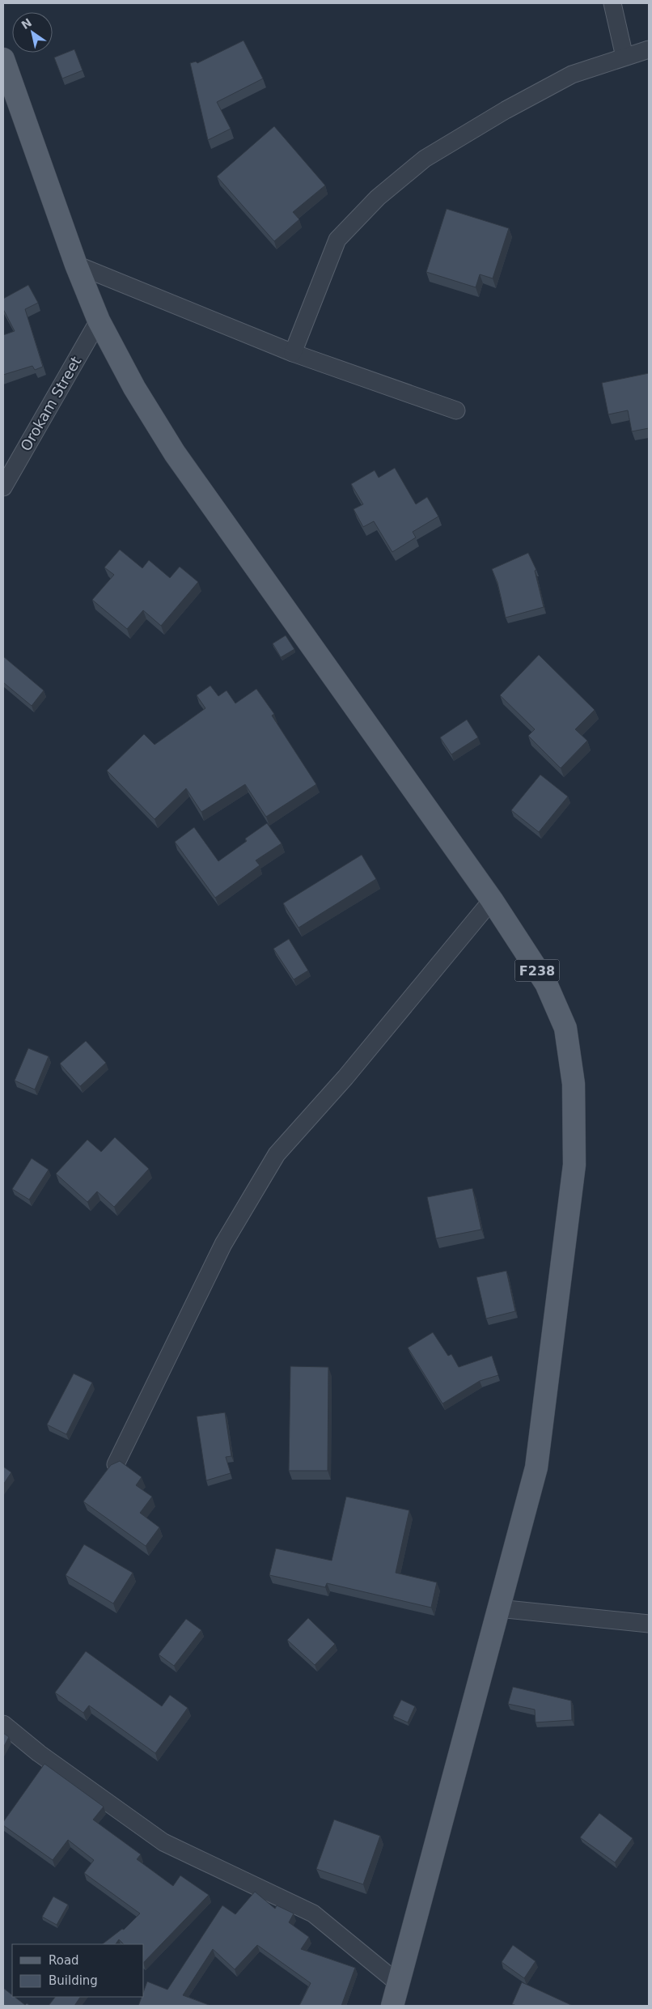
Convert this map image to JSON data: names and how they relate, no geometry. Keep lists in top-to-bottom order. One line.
{"streets":{"main road":["F238"],"street":["Orokam Street"]},"crossings":[["Orokam Street","F238"]],"legend":["Road","Building"],"north":"top left"}
